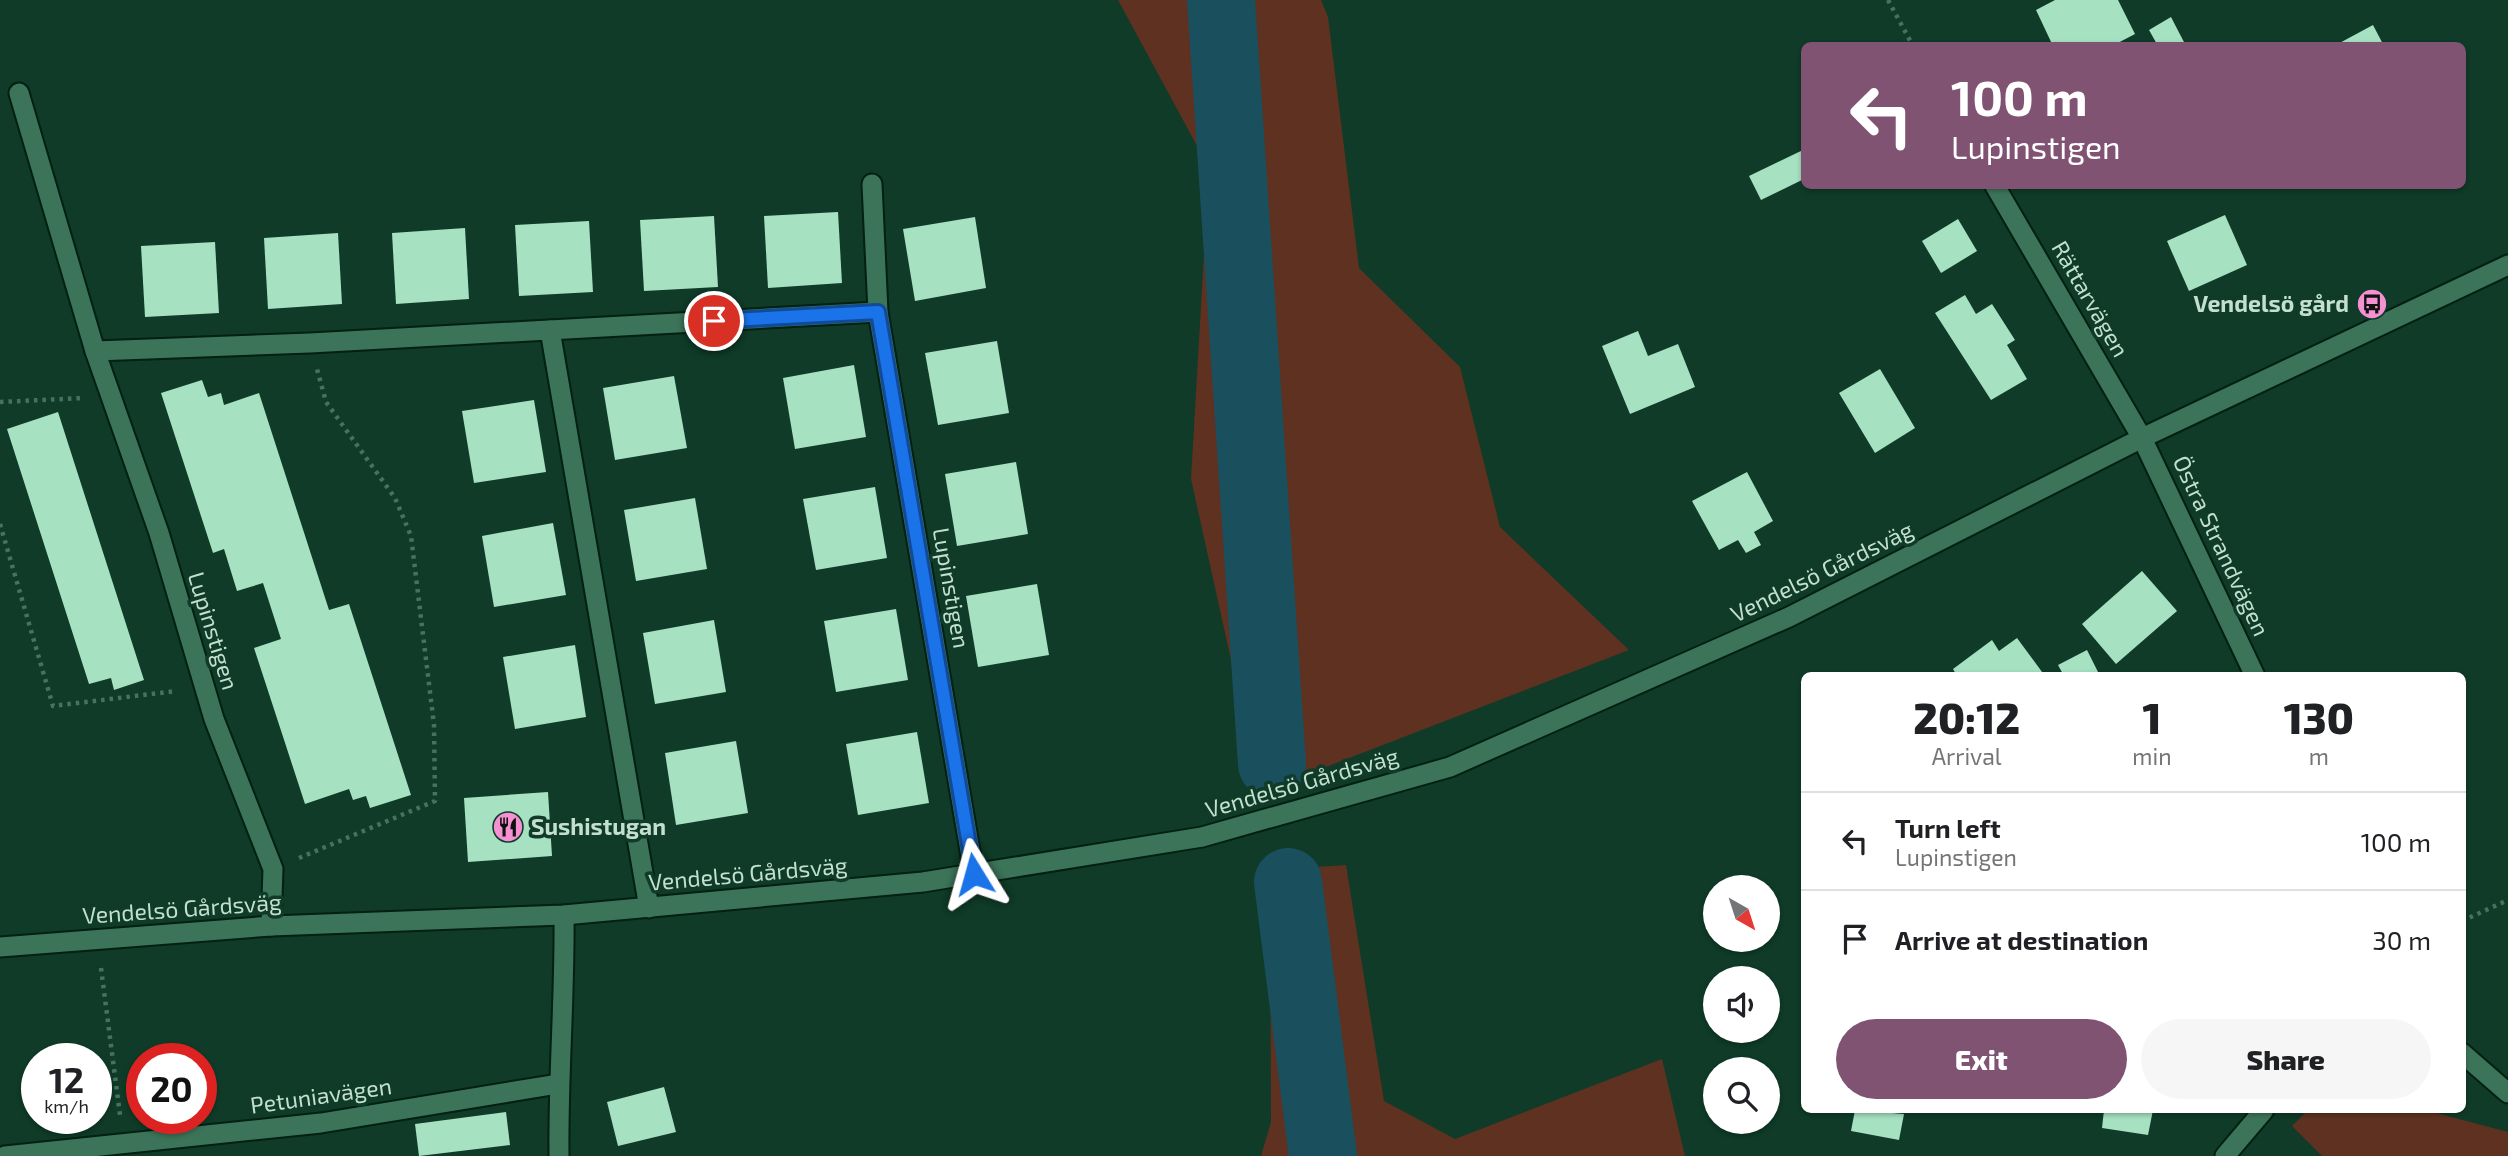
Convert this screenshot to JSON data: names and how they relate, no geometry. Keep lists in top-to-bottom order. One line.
{"streets":{"street":["Rättarvägen","Östra Strandvägen","Vendelsö Gårdsväg","Lupinstigen","Petuniavägen"]},"crossings":[["Rättarvägen","Östra Strandvägen"],["Rättarvägen","Vendelsö Gårdsväg"],["Östra Strandvägen","Vendelsö Gårdsväg"],["Vendelsö Gårdsväg","Lupinstigen"]],"places":{"bus stop":["Vendelsö gård"],"restaurant":["Sushistugan"]},"north":"bottom right","page":{"turn":["100 m","Lupinstigen"],"eta":["20:12","Arrival","1","min","130","m"],"list":[{"name":"Turn left","note":"Lupinstigen","value":"100 m"},{"name":"Arrive at destination","value":"30 m"}],"buttons":["Exit","Share"],"speed":"12 km/h","limit":"20"}}
